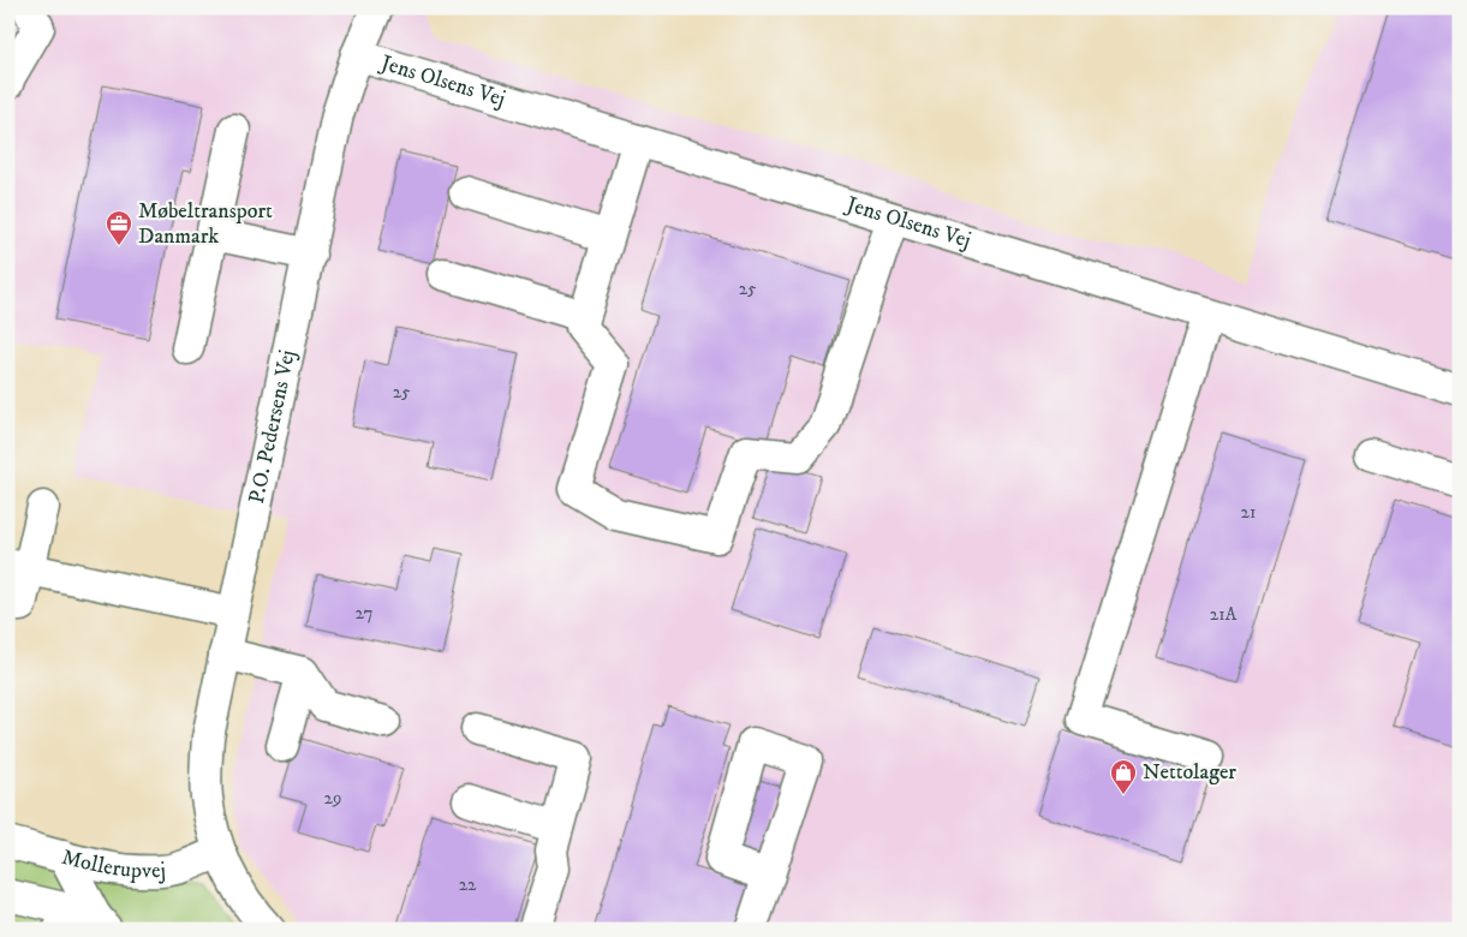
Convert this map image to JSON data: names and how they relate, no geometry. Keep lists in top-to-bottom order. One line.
{"streets":{"street":["Jens Olsens Vej","P.O. Pedersens Vej","Mollerupvej"]},"crossings":[["Jens Olsens Vej","P.O. Pedersens Vej"],["P.O. Pedersens Vej","Mollerupvej"]],"places":{"office":["Møbeltransport Danmark"],"shop":["Nettolager"]},"house_numbers":["25","25","21","27","21A","29","22"]}
